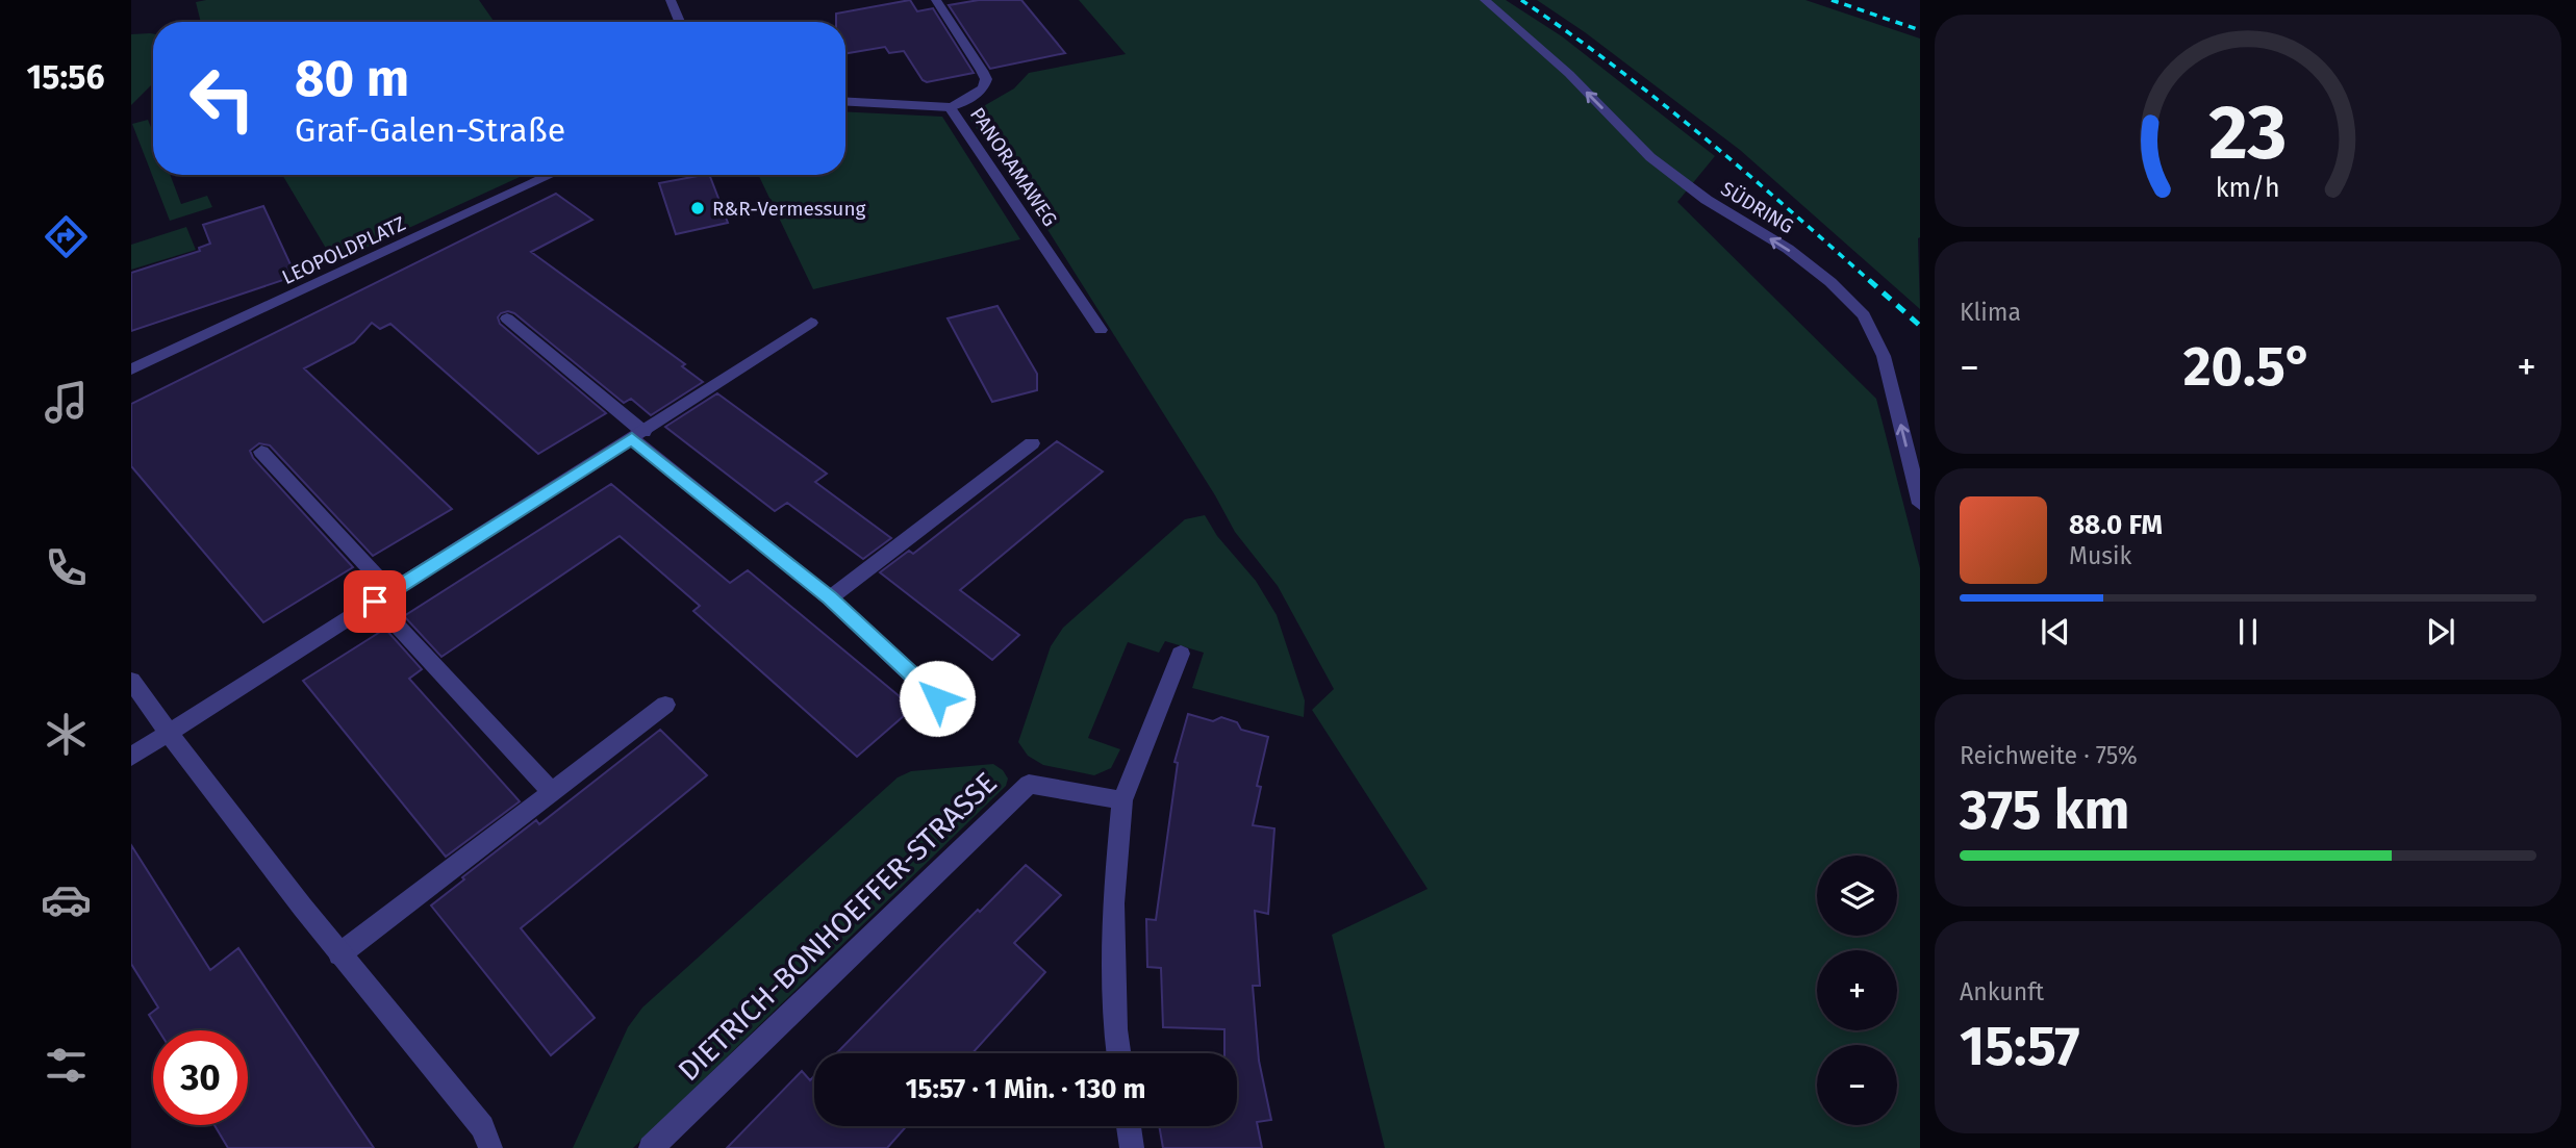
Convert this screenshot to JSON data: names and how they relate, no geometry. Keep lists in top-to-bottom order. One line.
{"streets":{"street":["PANORAMAWEG","SÜDRING","LEOPOLDPLATZ","DIETRICH-BONHOEFFER-STRASSE"]},"one_way":["SÜDRING"],"places":["R&R-Vermessung"],"page":{"tabs":"15:56","turn":["80 m","Graf-Galen-Straße"],"tile":["Klima",["Reichweite · 75%","375 km"],["Ankunft","15:57"]],"heat":["−","20.5°","+"],"song":["88.0 FM","Musik"],"map_buttons":["+","−"],"limit":"30","trip":"15:57 · 1 Min. · 130 m","gauge":["23","km/h"]}}
